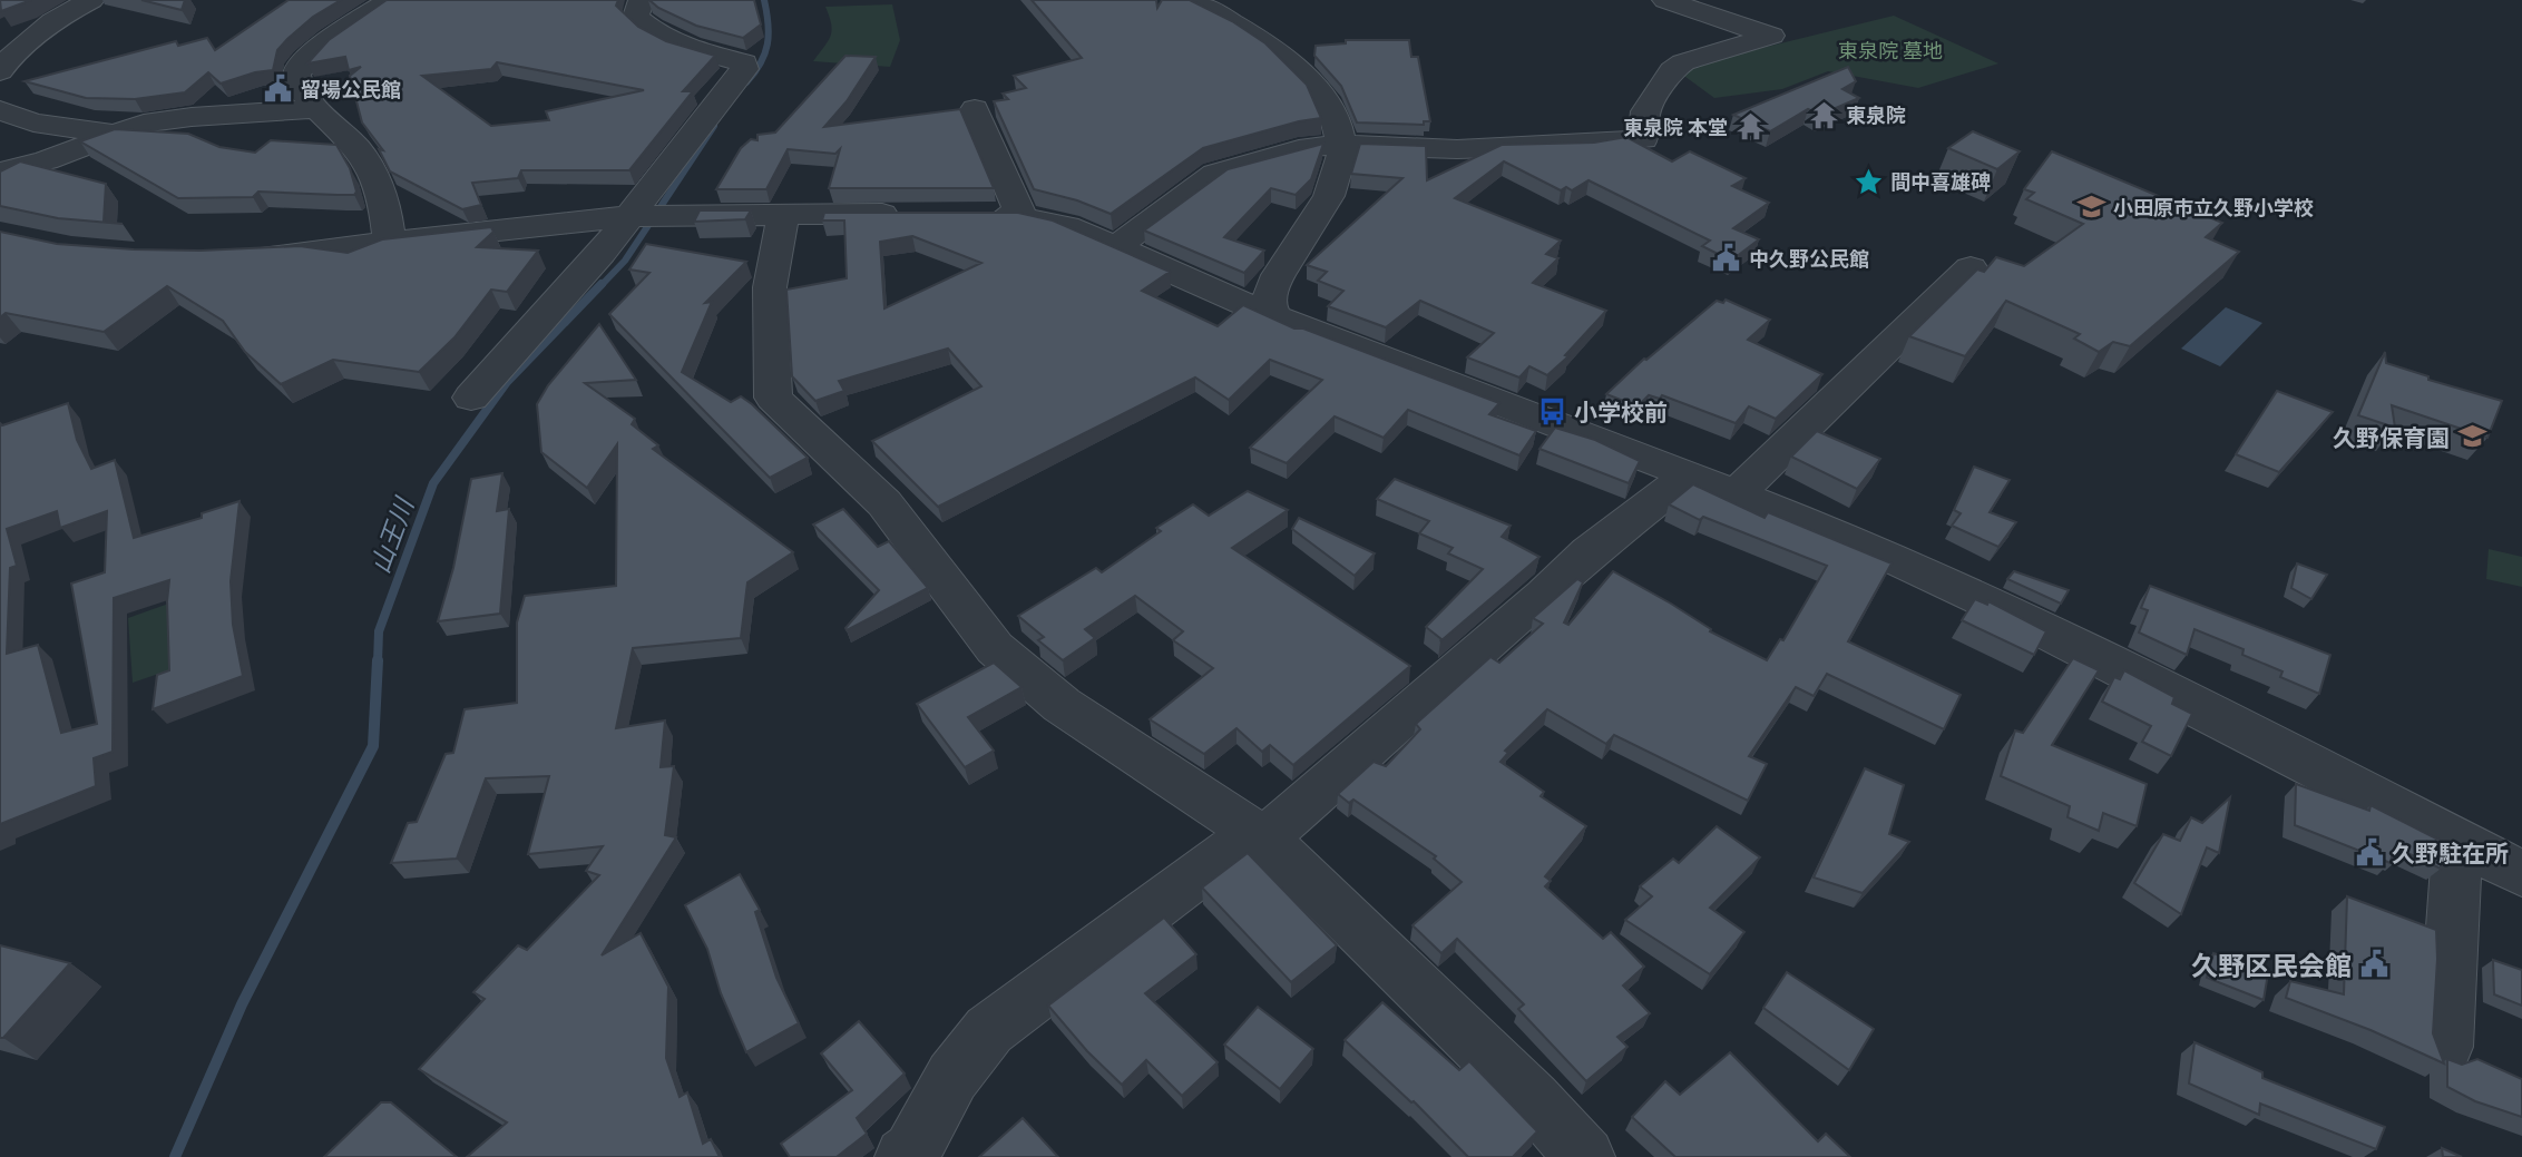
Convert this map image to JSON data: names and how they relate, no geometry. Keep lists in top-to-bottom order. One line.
{"water":["山王川"],"parks":["東泉院 墓地"],"places":{"public building":["留場公民館","中久野公民館","久野駐在所","久野区民会館"],"temple":["東泉院","東泉院 本堂"],"place":["間中喜雄碑"],"school or university":["小田原市立久野小学校","久野保育園"],"bus stop":["小学校前"]}}
